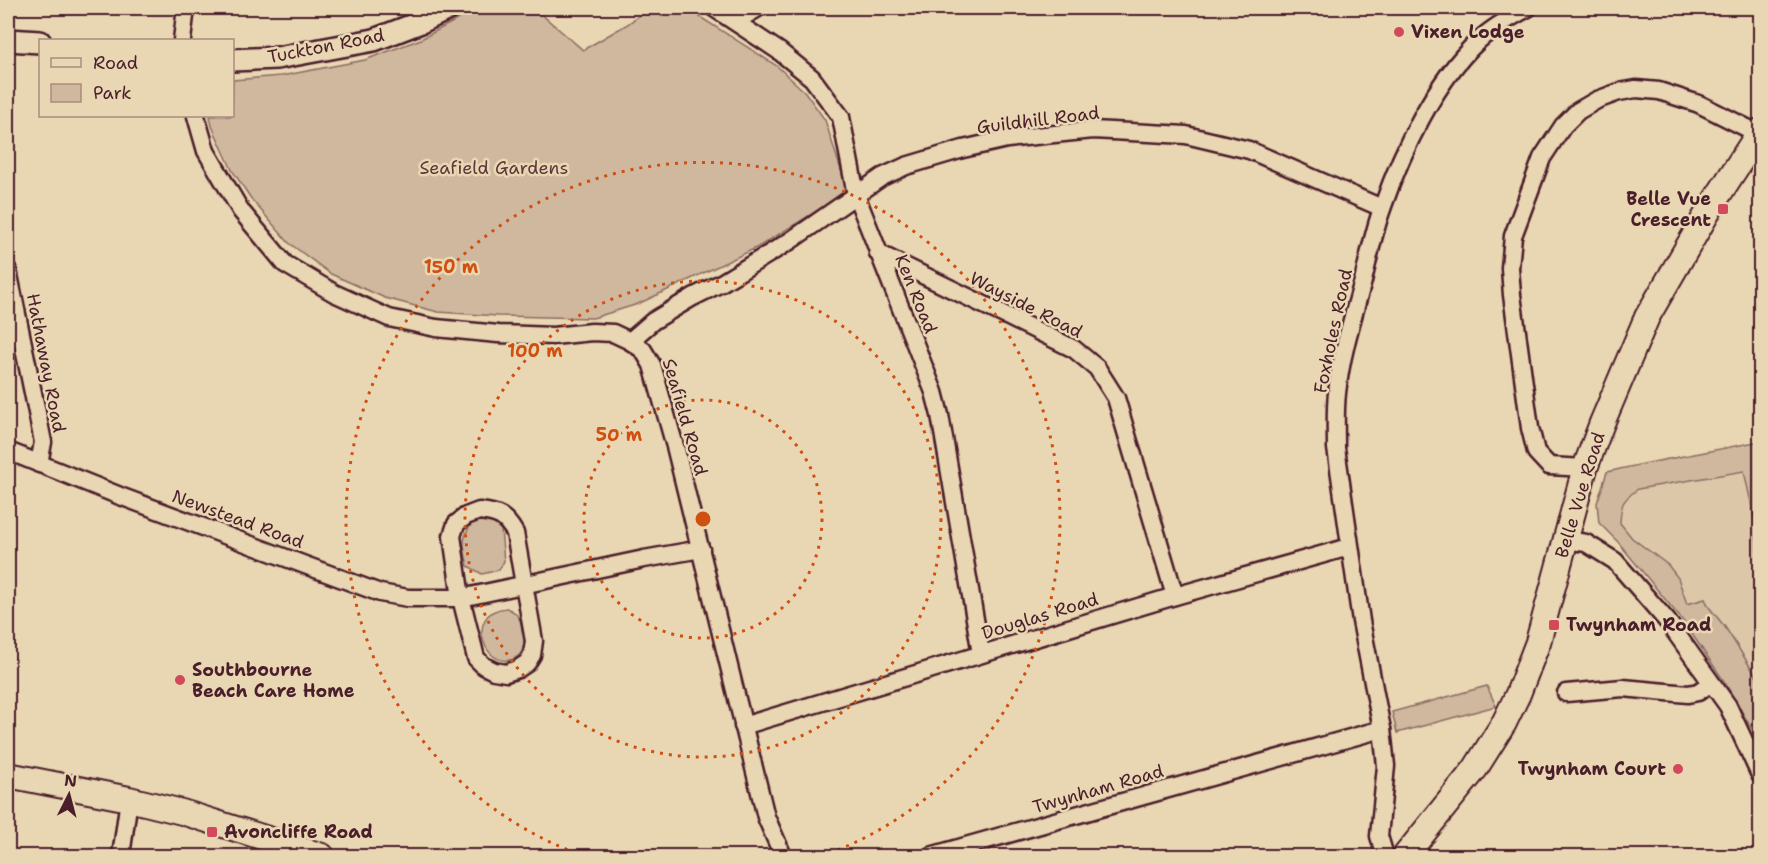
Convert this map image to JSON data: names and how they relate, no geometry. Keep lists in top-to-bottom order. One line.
{"streets":{"main road":["Belle Vue Road"],"street":["Tuckton Road","Guildhill Road","Ken Road","Wayside Road","Foxholes Road","Hathaway Road","Seafield Road","Newstead Road","Douglas Road","Twynham Road"]},"crossings":[["Guildhill Road","Ken Road"],["Guildhill Road","Foxholes Road"],["Guildhill Road","Seafield Road"],["Ken Road","Wayside Road"],["Ken Road","Douglas Road"],["Wayside Road","Douglas Road"],["Foxholes Road","Douglas Road"],["Foxholes Road","Twynham Road"],["Hathaway Road","Newstead Road"],["Seafield Road","Newstead Road"],["Seafield Road","Douglas Road"]],"parks":["Seafield Gardens"],"places":{"other":["Vixen Lodge","Southbourne Beach Care Home","Twynham Court"],"transit":["Belle Vue Crescent","Twynham Road","Avoncliffe Road"]},"legend":["Road","Park"],"north":"top","rings":["150 m","100 m","50 m"]}
